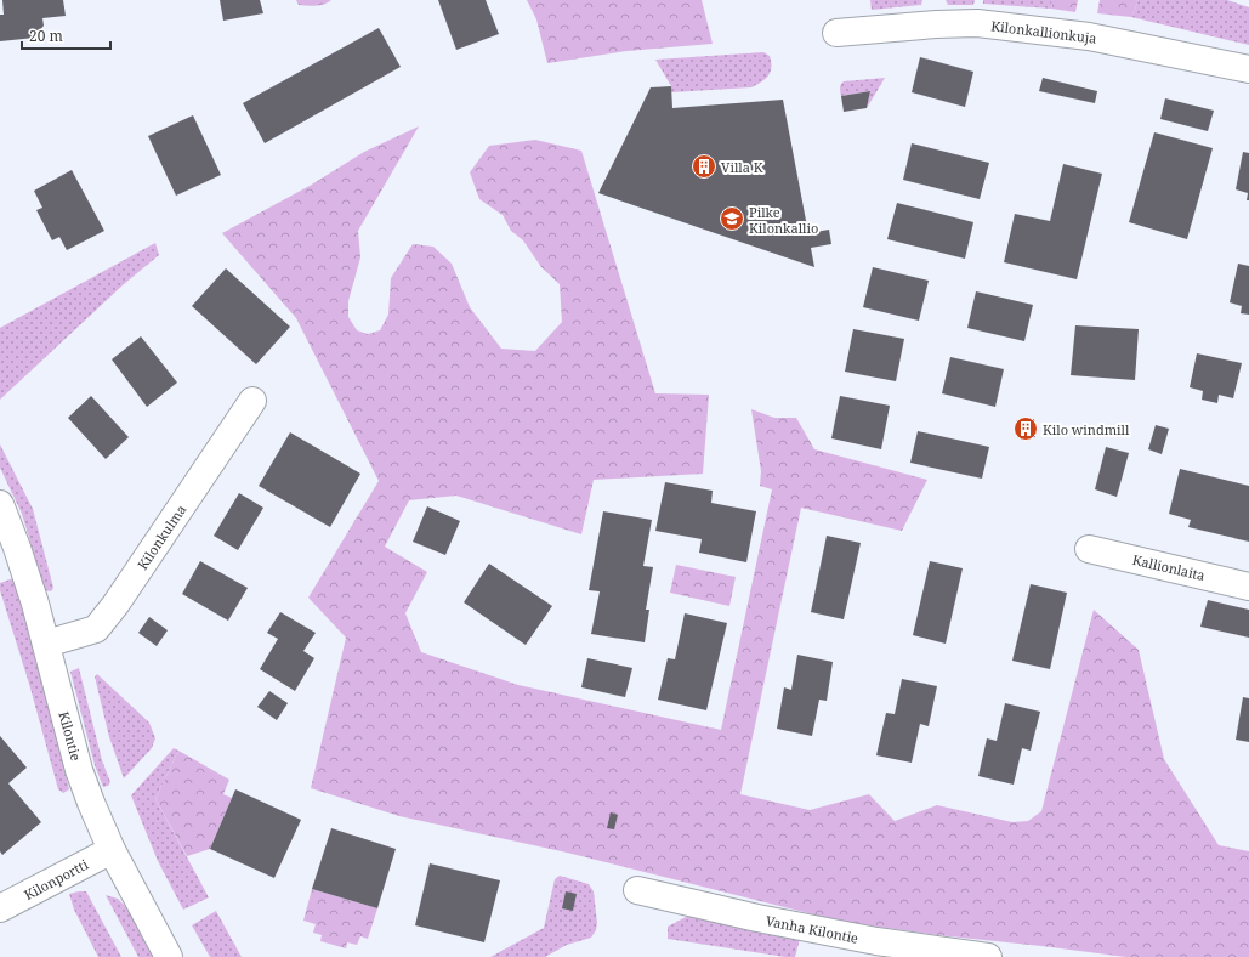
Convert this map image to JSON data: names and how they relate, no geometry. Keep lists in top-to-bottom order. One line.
{"streets":{"street":["Kilonkallionkuja","Kilonkulma","Kallionlaita","Kilontie","Kilonportti","Vanha Kilontie"]},"crossings":[["Kilonkulma","Kilontie"],["Kilontie","Kilonportti"]],"places":{"building":["Villa K","Kilo windmill"],"school or university":["Pilke Kilonkallio"]},"scale_bar":"20 m"}
